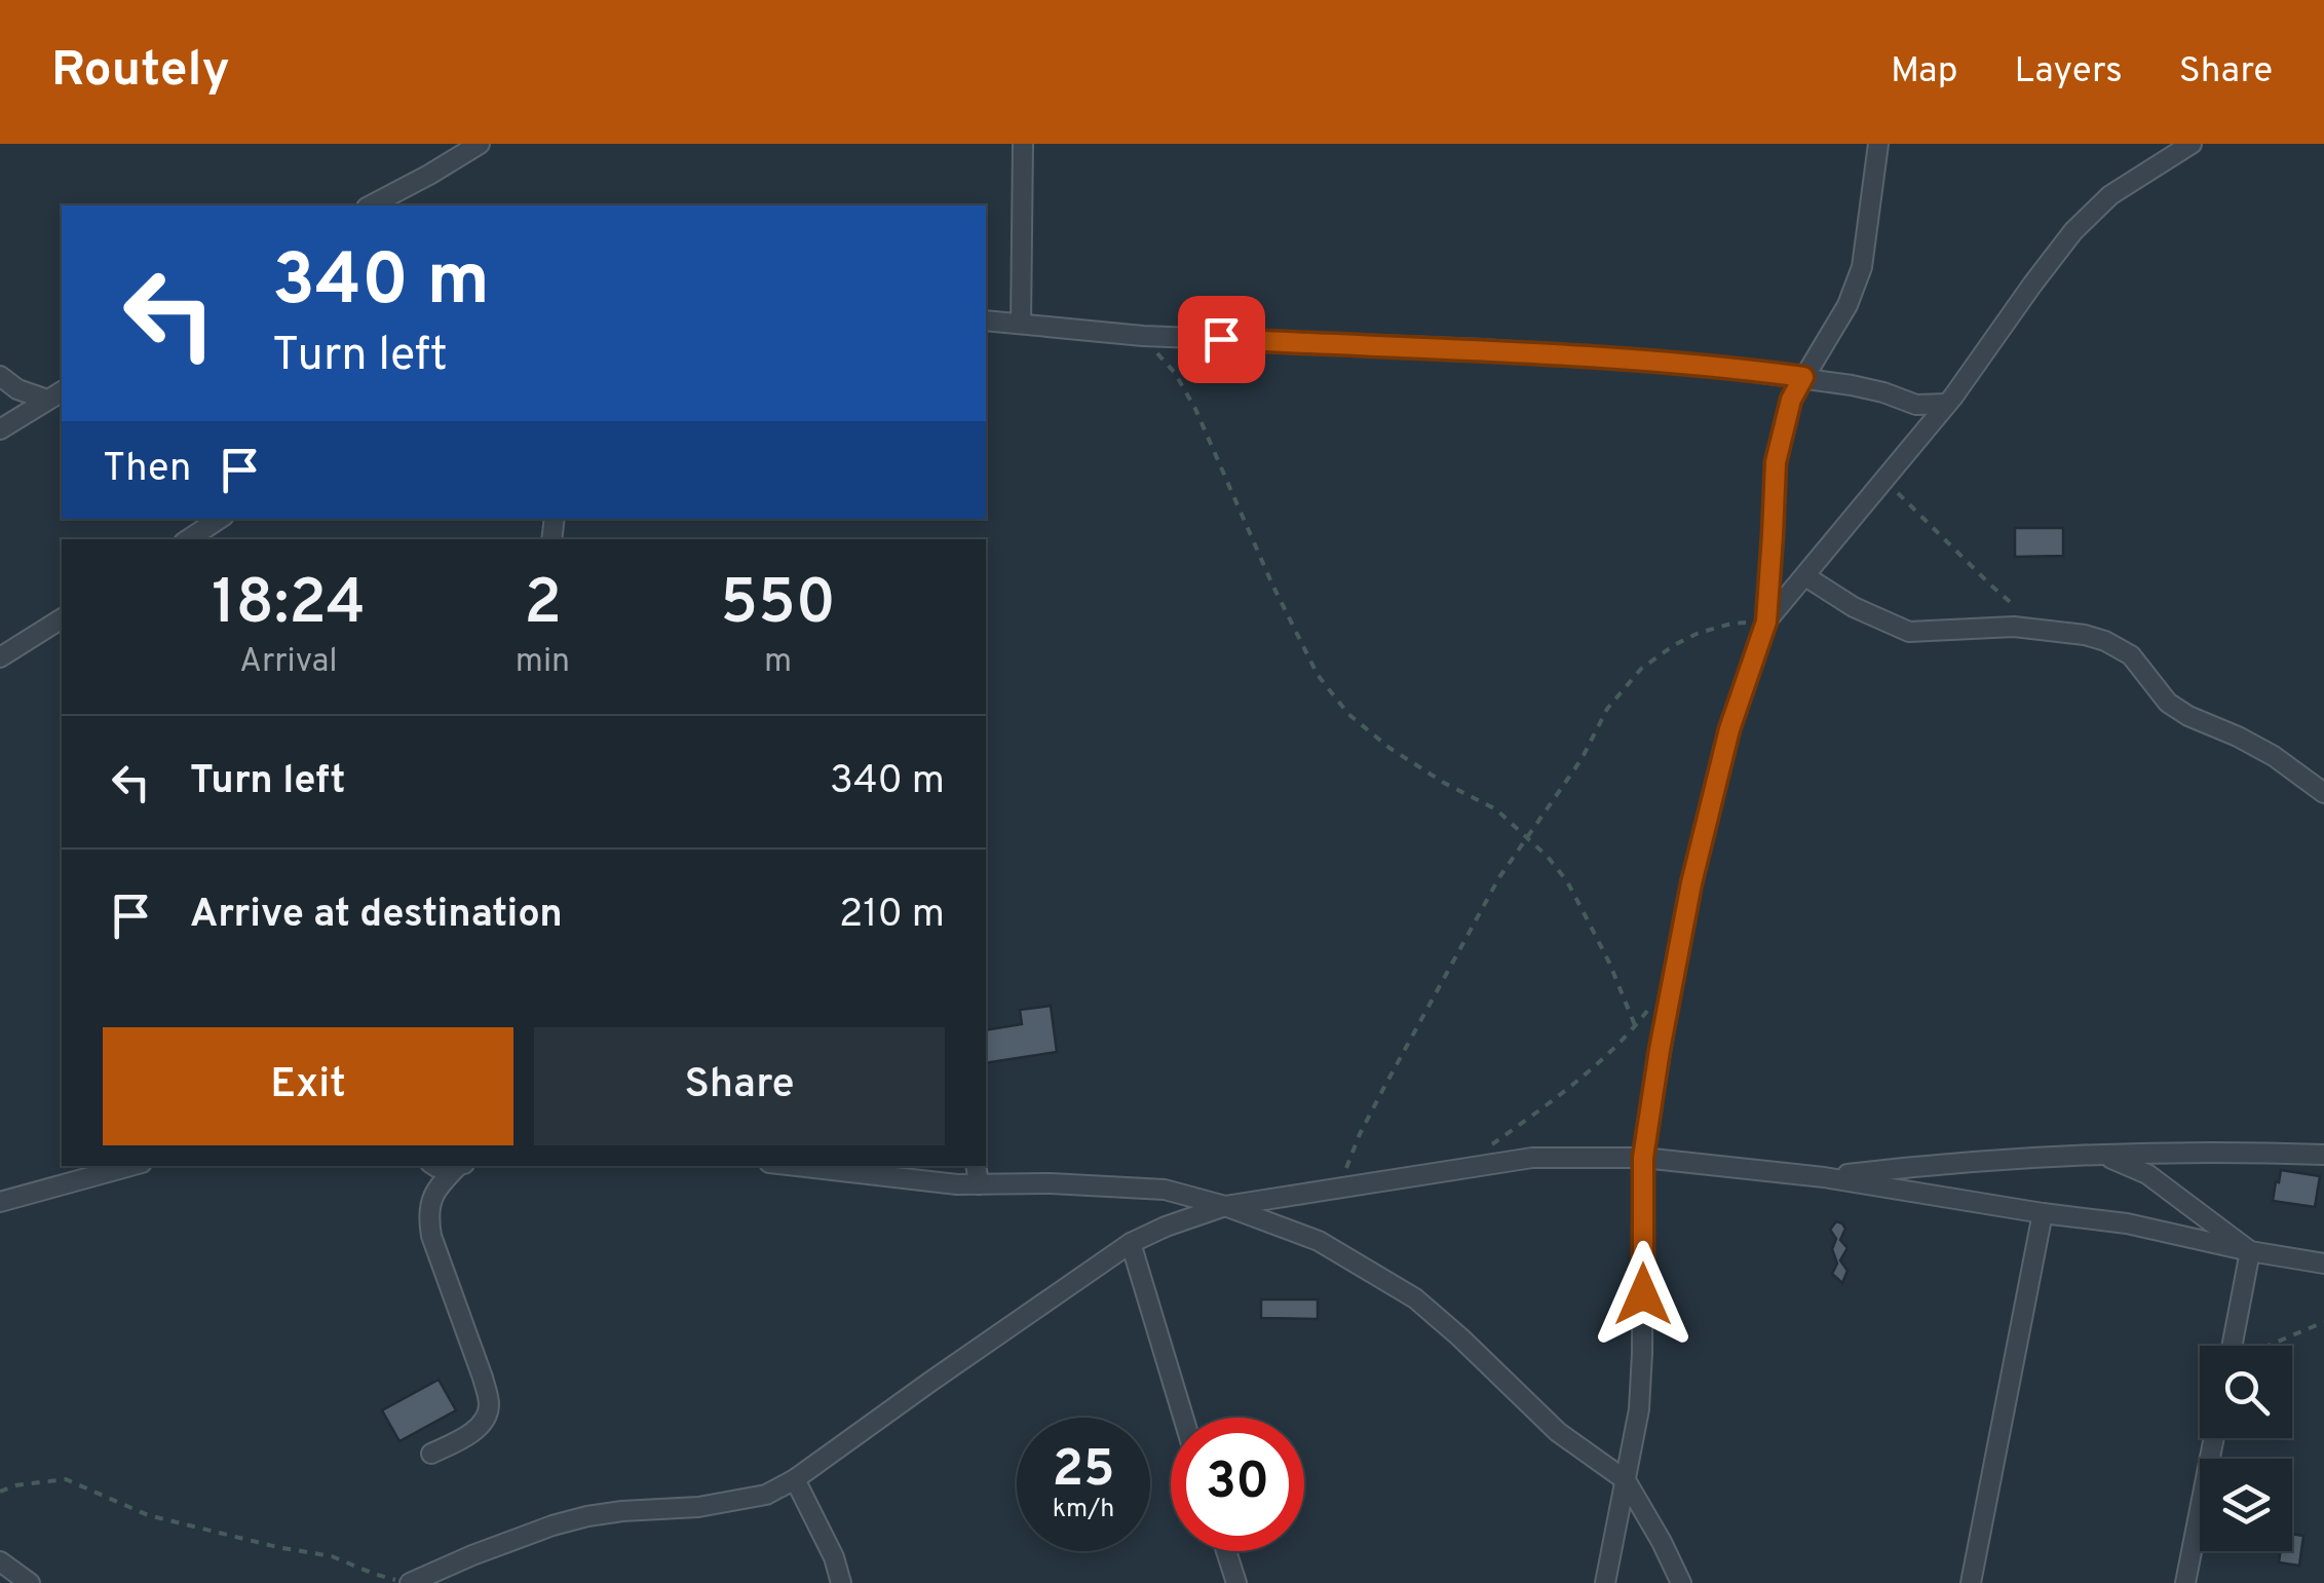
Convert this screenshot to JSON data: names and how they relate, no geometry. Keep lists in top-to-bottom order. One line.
{"page":{"header":"Routely","nav":["Map","Layers","Share"],"turn":["340 m","Turn left"],"then":"Then","eta":["18:24","Arrival","2","min","550","m"],"list":[{"name":"Turn left","value":"340 m"},{"name":"Arrive at destination","value":"210 m"}],"buttons":["Exit","Share"],"speed":"25 km/h","limit":"30"}}
